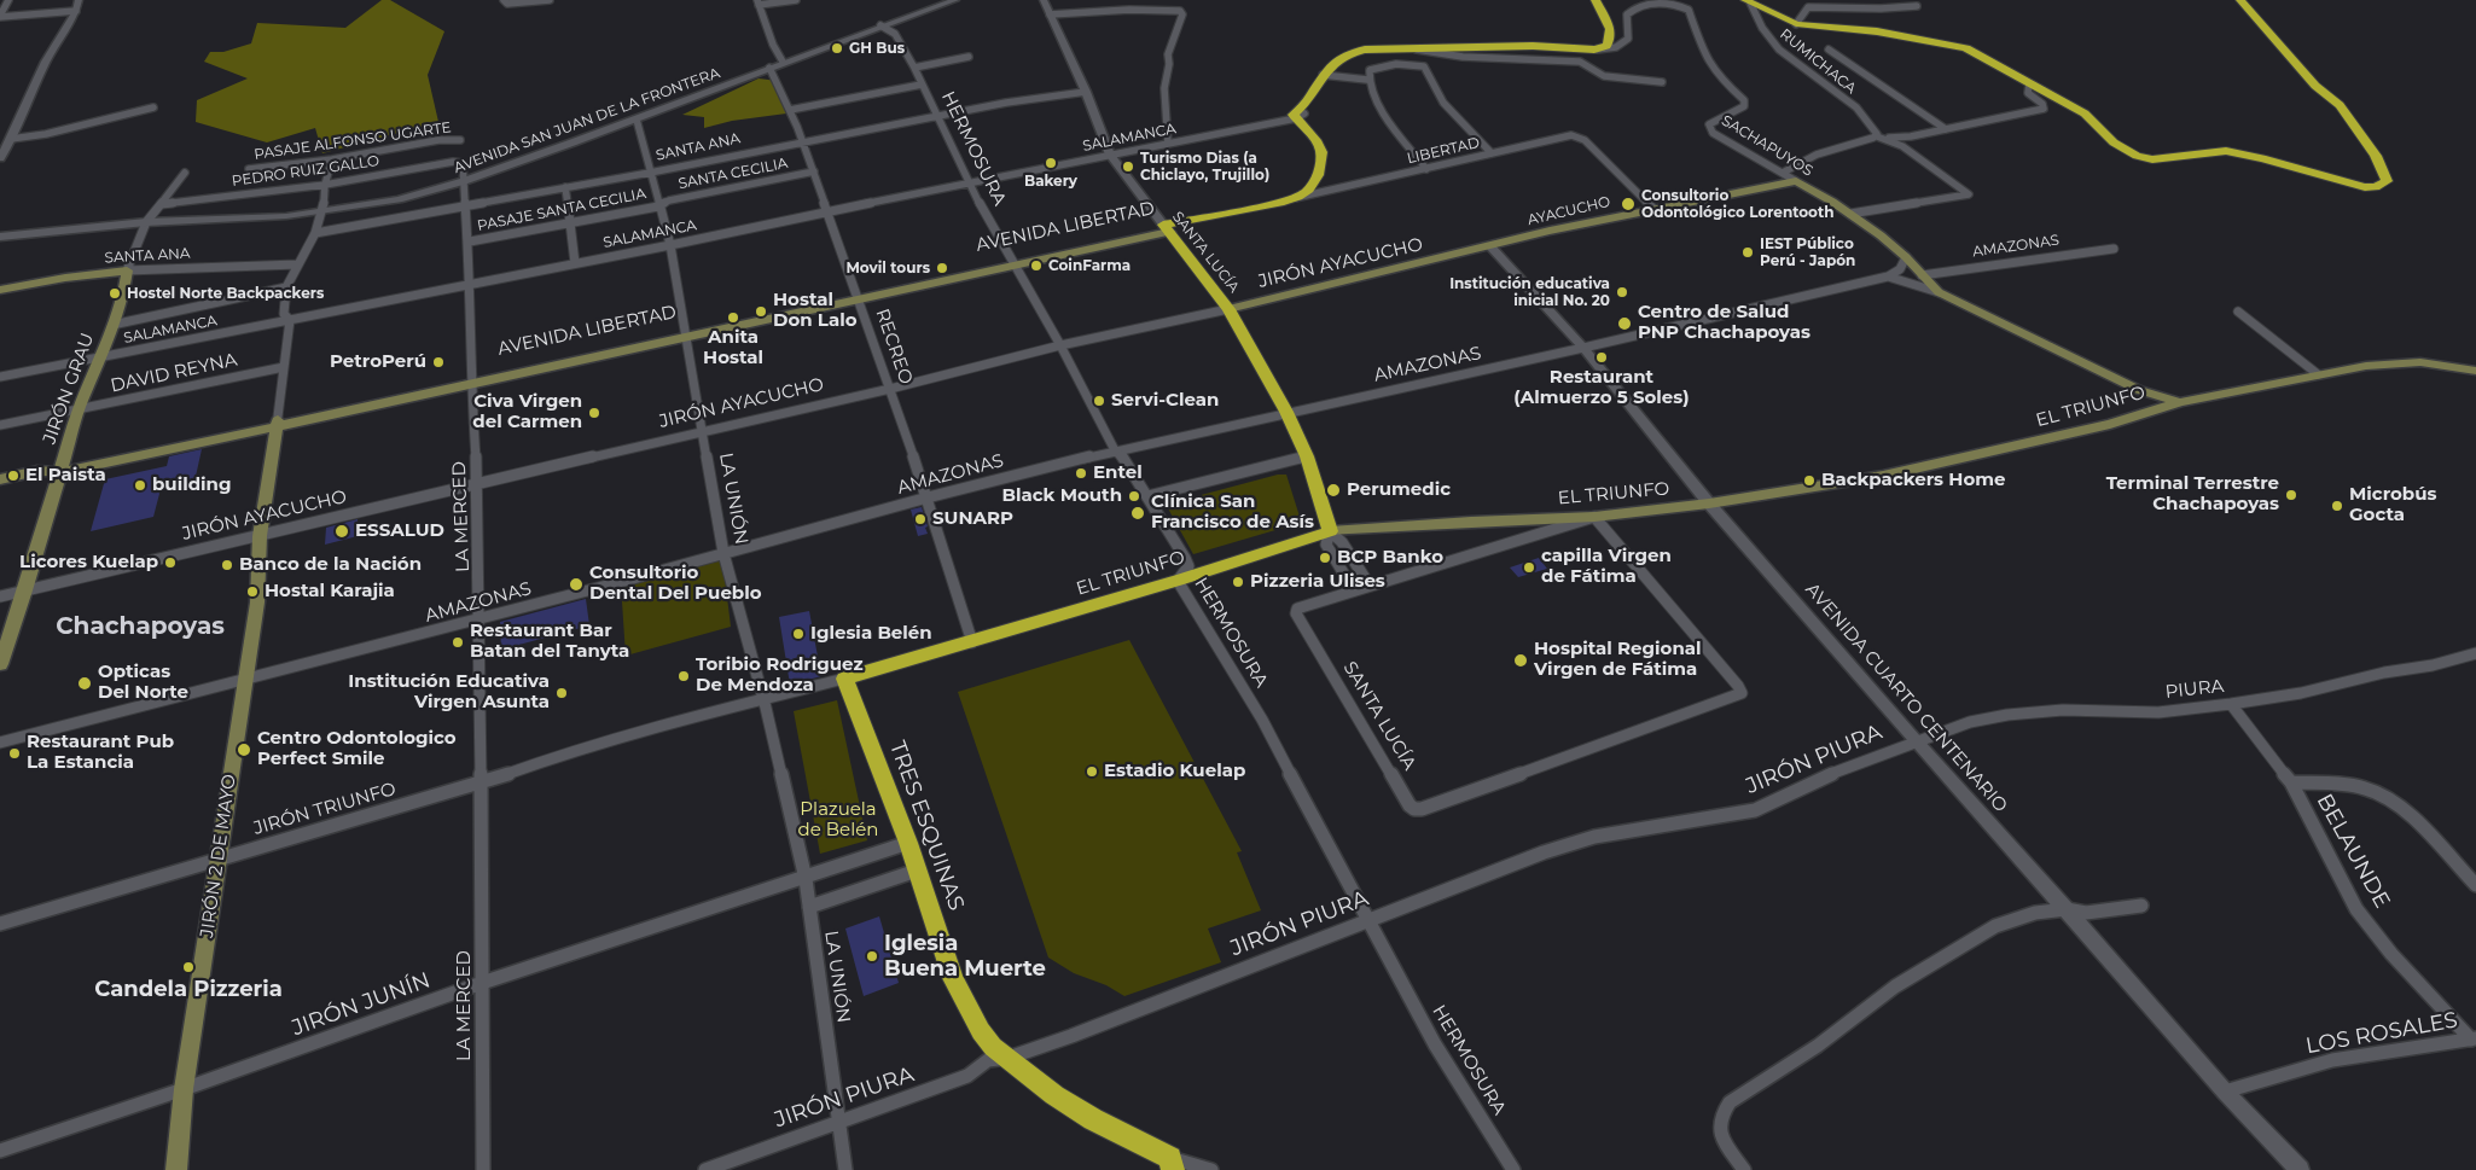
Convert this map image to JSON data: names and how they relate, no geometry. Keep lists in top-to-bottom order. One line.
{"streets":{"highway":["AVENIDA LIBERTAD","SANTA LUCÍA","EL TRIUNFO","TRES ESQUINAS"],"main road":["SACHAPUYOS","SANTA ANA","AYACUCHO","JIRÓN AYACUCHO","JIRÓN GRAU","JIRÓN 2 DE MAYO"],"street":["RUMICHACA","AVENIDA SAN JUAN DE LA FRONTERA","SALAMANCA","PASAJE ALFONSO UGARTE","HERMOSURA","LIBERTAD","PEDRO RUIZ GALLO","SANTA CECILIA","PASAJE SANTA CECILIA","AMAZONAS","RECREO","DAVID REYNA","LA UNIÓN","LA MERCED","PIURA","AVENIDA CUARTO CENTENARIO","JIRÓN PIURA","JIRÓN TRIUNFO","BELAUNDE","JIRÓN JUNÍN","LOS ROSALES"]},"crossings":[["AVENIDA SAN JUAN DE LA FRONTERA","HERMOSURA"],["AVENIDA SAN JUAN DE LA FRONTERA","RECREO"],["AVENIDA SAN JUAN DE LA FRONTERA","JIRÓN GRAU"],["AVENIDA SAN JUAN DE LA FRONTERA","LA UNIÓN"],["AVENIDA SAN JUAN DE LA FRONTERA","LA MERCED"],["AVENIDA SAN JUAN DE LA FRONTERA","JIRÓN 2 DE MAYO"],["SALAMANCA","HERMOSURA"],["SALAMANCA","SANTA LUCÍA"],["SALAMANCA","RECREO"],["SALAMANCA","JIRÓN GRAU"],["SALAMANCA","LA UNIÓN"],["SALAMANCA","LA MERCED"],["SALAMANCA","JIRÓN 2 DE MAYO"],["PASAJE ALFONSO UGARTE","JIRÓN 2 DE MAYO"],["SACHAPUYOS","AYACUCHO"],["SACHAPUYOS","AMAZONAS"],["SACHAPUYOS","EL TRIUNFO"],["SANTA ANA","HERMOSURA"],["SANTA ANA","SANTA LUCÍA"],["SANTA ANA","RECREO"],["SANTA ANA","JIRÓN GRAU"],["SANTA ANA","LA UNIÓN"],["SANTA ANA","LA MERCED"],["SANTA ANA","JIRÓN 2 DE MAYO"],["HERMOSURA","AVENIDA LIBERTAD"],["HERMOSURA","AMAZONAS"],["HERMOSURA","JIRÓN AYACUCHO"],["HERMOSURA","EL TRIUNFO"],["HERMOSURA","JIRÓN PIURA"],["LIBERTAD","AVENIDA LIBERTAD"],["PEDRO RUIZ GALLO","JIRÓN GRAU"],["PEDRO RUIZ GALLO","LA MERCED"],["PEDRO RUIZ GALLO","JIRÓN 2 DE MAYO"],["SANTA CECILIA","PASAJE SANTA CECILIA"],["SANTA CECILIA","RECREO"],["SANTA CECILIA","LA UNIÓN"],["PASAJE SANTA CECILIA","LA UNIÓN"],["PASAJE SANTA CECILIA","LA MERCED"],["AYACUCHO","JIRÓN AYACUCHO"],["AYACUCHO","AVENIDA CUARTO CENTENARIO"],["AVENIDA LIBERTAD","SANTA LUCÍA"],["AVENIDA LIBERTAD","RECREO"],["AVENIDA LIBERTAD","JIRÓN GRAU"],["AVENIDA LIBERTAD","LA UNIÓN"],["AVENIDA LIBERTAD","LA MERCED"],["AVENIDA LIBERTAD","JIRÓN 2 DE MAYO"],["AMAZONAS","SANTA LUCÍA"],["AMAZONAS","RECREO"],["AMAZONAS","LA UNIÓN"],["AMAZONAS","LA MERCED"],["AMAZONAS","AVENIDA CUARTO CENTENARIO"],["AMAZONAS","JIRÓN 2 DE MAYO"],["SANTA LUCÍA","JIRÓN AYACUCHO"],["SANTA LUCÍA","EL TRIUNFO"],["JIRÓN AYACUCHO","RECREO"],["JIRÓN AYACUCHO","JIRÓN GRAU"],["JIRÓN AYACUCHO","LA UNIÓN"],["JIRÓN AYACUCHO","LA MERCED"],["JIRÓN AYACUCHO","AVENIDA CUARTO CENTENARIO"],["JIRÓN AYACUCHO","JIRÓN 2 DE MAYO"],["RECREO","EL TRIUNFO"],["DAVID REYNA","JIRÓN GRAU"],["DAVID REYNA","JIRÓN 2 DE MAYO"],["EL TRIUNFO","LA UNIÓN"],["EL TRIUNFO","AVENIDA CUARTO CENTENARIO"],["EL TRIUNFO","JIRÓN TRIUNFO"],["EL TRIUNFO","TRES ESQUINAS"],["LA UNIÓN","JIRÓN PIURA"],["LA UNIÓN","JIRÓN TRIUNFO"],["LA UNIÓN","JIRÓN JUNÍN"],["LA MERCED","JIRÓN TRIUNFO"],["LA MERCED","JIRÓN JUNÍN"],["PIURA","AVENIDA CUARTO CENTENARIO"],["PIURA","JIRÓN PIURA"],["PIURA","BELAUNDE"],["AVENIDA CUARTO CENTENARIO","JIRÓN PIURA"],["AVENIDA CUARTO CENTENARIO","LOS ROSALES"],["JIRÓN PIURA","TRES ESQUINAS"],["JIRÓN TRIUNFO","JIRÓN 2 DE MAYO"],["TRES ESQUINAS","JIRÓN JUNÍN"],["BELAUNDE","LOS ROSALES"],["JIRÓN 2 DE MAYO","JIRÓN JUNÍN"]],"districts":["Chachapoyas"],"parks":["Plazuela de Belén"],"places":["GH Bus","Bakery","Turismo Dias (a Chiclayo, Trujillo)","Consultorio Odontológico Lorentooth","IEST Público Perú - Japón","CoinFarma","Movil tours","Institución educativa inicial No. 20","Hostel Norte Backpackers","Hostal Don Lalo","Anita Hostal","Centro de Salud PNP Chachapoyas","Restaurant (Almuerzo 5 Soles)","PetroPerú","Servi-Clean","Civa Virgen del Carmen","Entel","El Paista","Backpackers Home","building","Perumedic","Terminal Terrestre Chachapoyas","Black Mouth","Microbús Gocta","Clínica San Francisco de Asís","SUNARP","ESSALUD","BCP Banko","Licores Kuelap","Banco de la Nación","capilla Virgen de Fátima","Pizzeria Ulises","Consultorio Dental Del Pueblo","Hostal Karajia","Iglesia Belén","Restaurant Bar Batan del Tanyta","Hospital Regional Virgen de Fátima","Toribio Rodriguez De Mendoza","Opticas Del Norte","Institución Educativa Virgen Asunta","Centro Odontologico Perfect Smile","Restaurant Pub La Estancia","Estadio Kuelap","Iglesia Buena Muerte","Candela Pizzeria"]}
